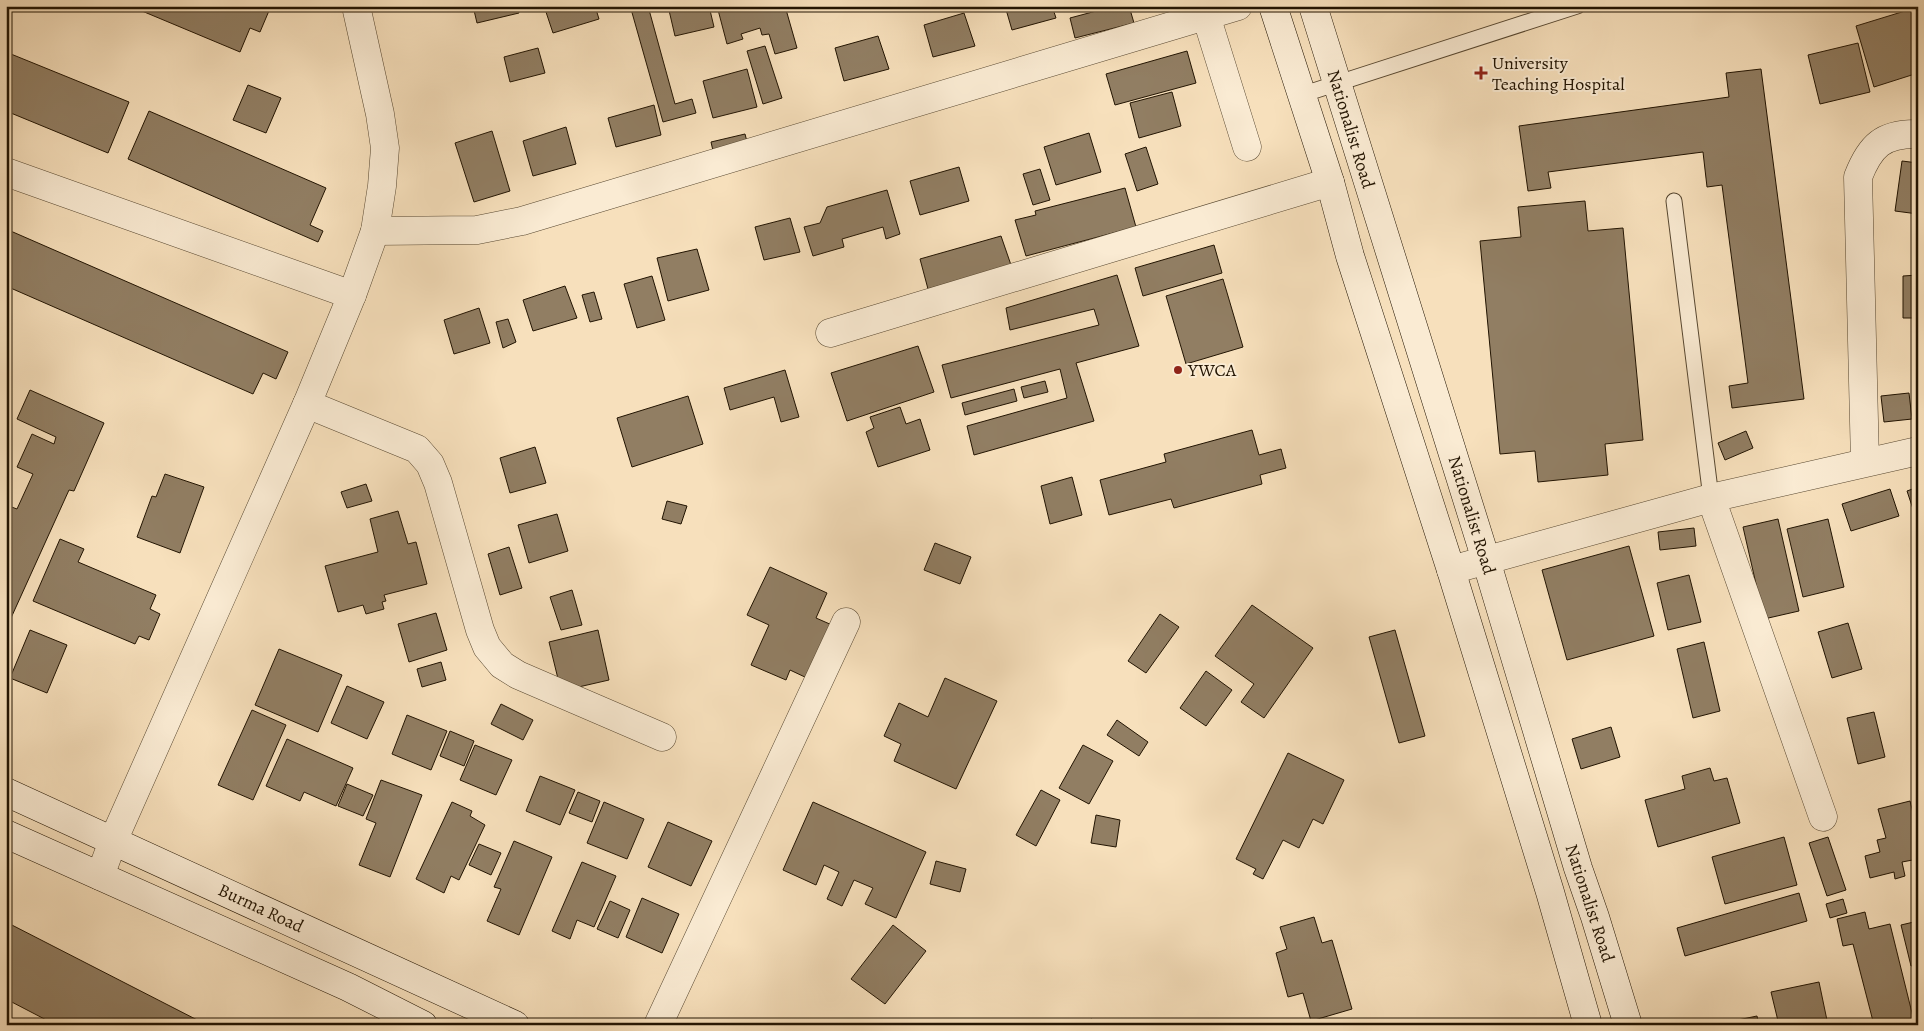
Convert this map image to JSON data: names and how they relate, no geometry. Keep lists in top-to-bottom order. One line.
{"streets":{"street":["Nationalist Road","Burma Road"]},"places":{"health":["University Teaching Hospital"],"other":["YWCA"]}}
